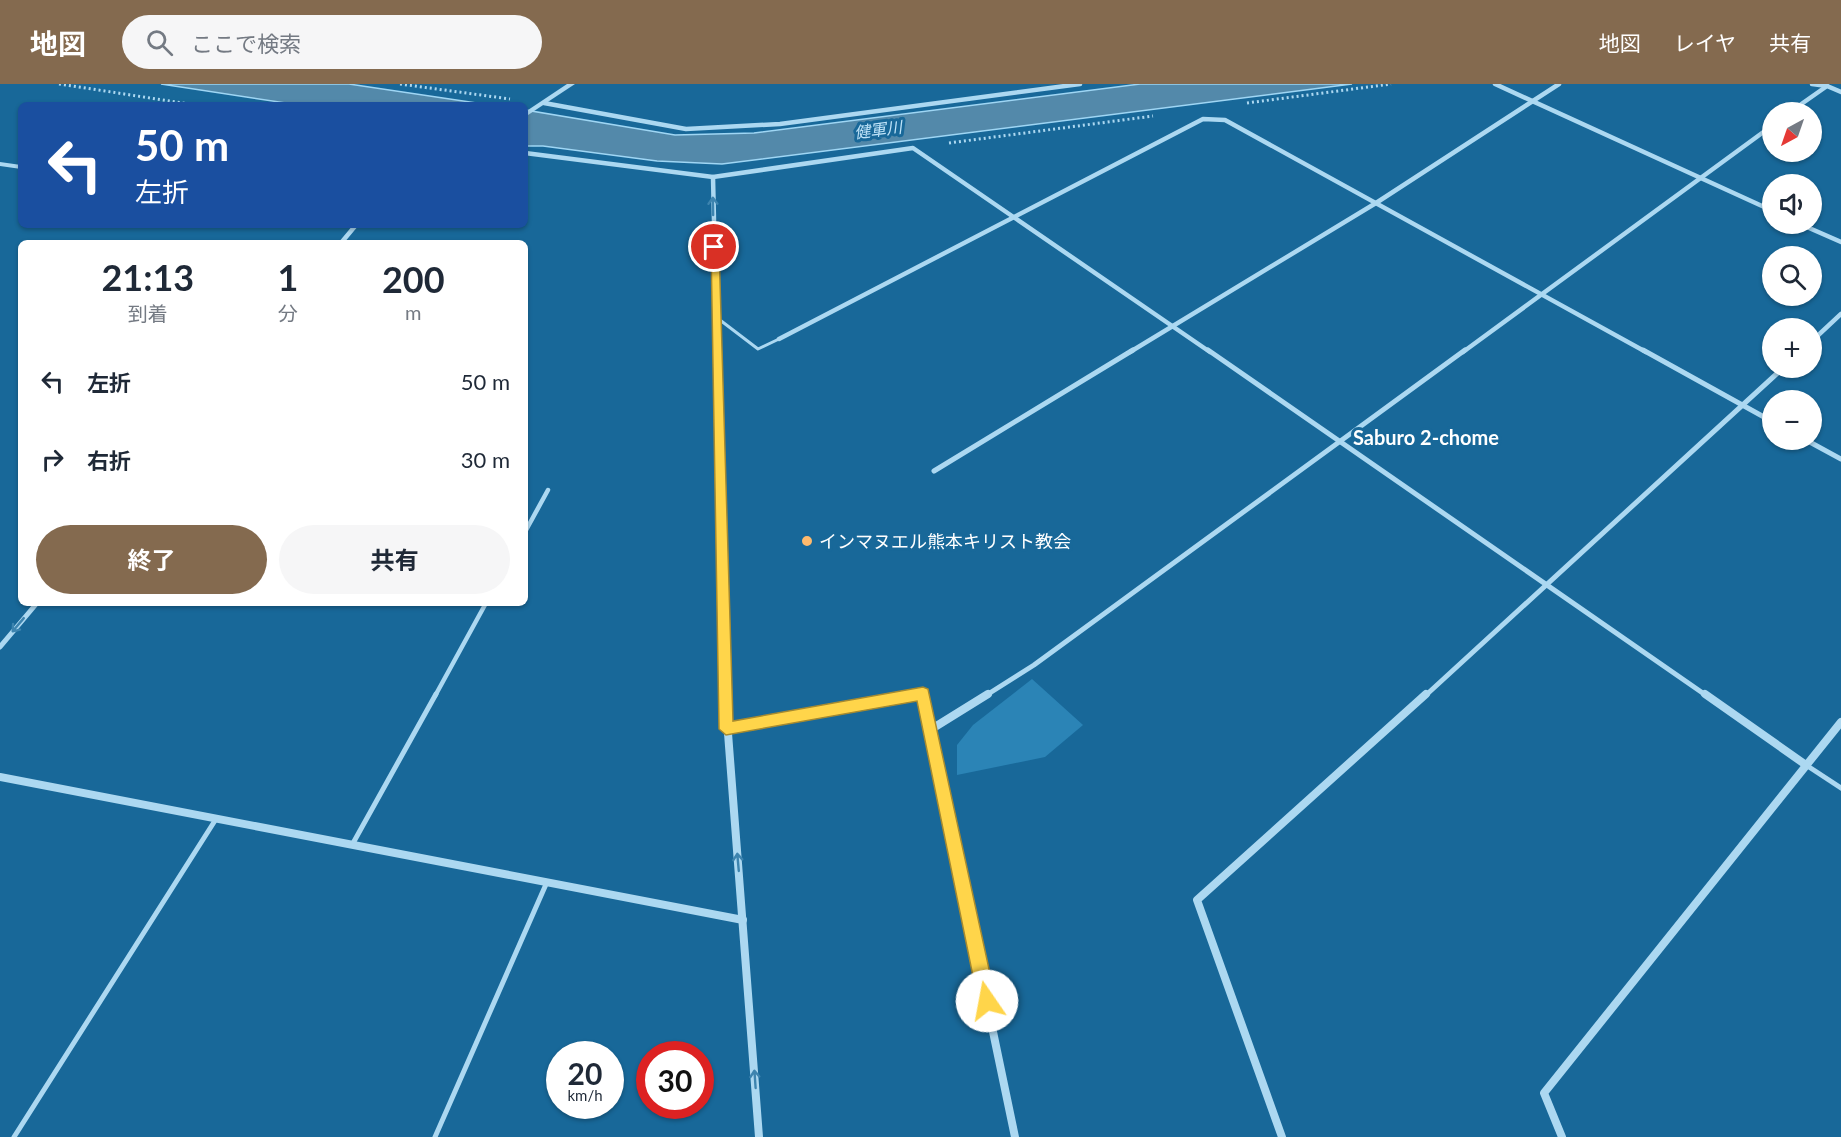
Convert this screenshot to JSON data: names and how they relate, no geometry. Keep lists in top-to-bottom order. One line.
{"districts":["Saburo 2-chome"],"water":["健軍川"],"places":["インマヌエル熊本キリスト教会"],"north":"bottom left","page":{"header":"地図","search":"ここで検索","nav":["地図","レイヤ","共有"],"map_buttons":["+","−"],"turn":["50 m","左折"],"eta":["21:13","到着","1","分","200","m"],"list":[{"name":"左折","value":"50 m"},{"name":"右折","value":"30 m"}],"buttons":["終了","共有"],"speed":"20 km/h","limit":"30"}}
